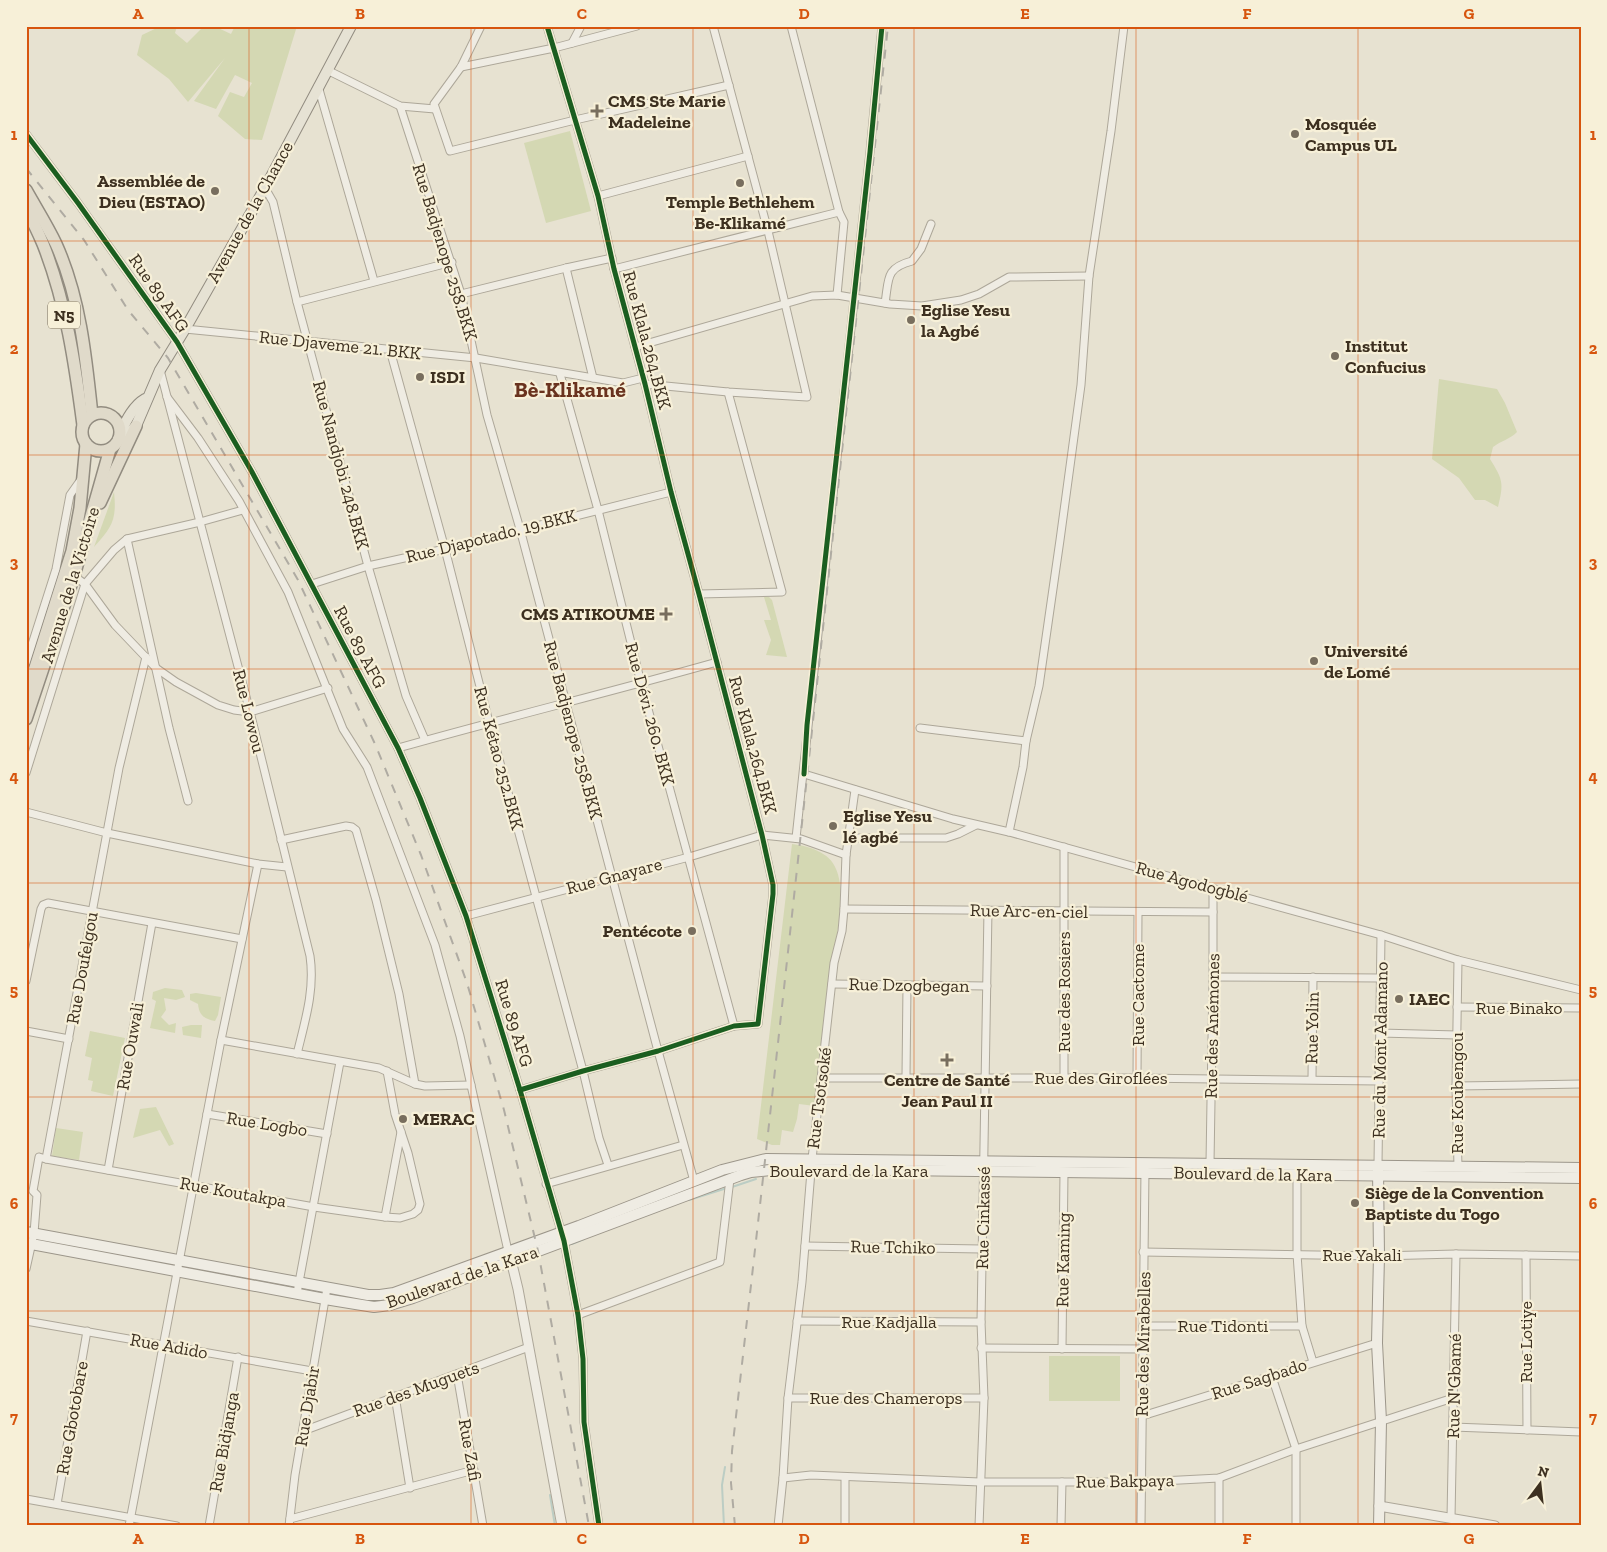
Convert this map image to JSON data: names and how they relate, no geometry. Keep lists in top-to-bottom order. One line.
{"streets":{"highway":["N5","Avenue de la Victoire"],"main road":["Avenue de la Chance","Boulevard de la Kara"],"street":["Rue Badjenope 258.BKK","Rue 89 AFG","Rue Klala.264.BKK","Rue Djaveme 21. BKK","Rue Nandjobi 248.BKK","Rue Djapotado. 19.BKK","Rue Lowou","Rue Dévi. 260. BKK","Rue Klala,264.BKK","Rue Kétao 252.BKK","Rue Gnayare","Rue Agodogblé","Rue Arc-en-ciel","Rue Doufelgou","Rue Dzogbegan","Rue des Rosiers","Rue Cactome","Rue Binako","Rue des Anémones","Rue Yolin","Rue Ouwali","Rue du Mont Adamano","Rue des Giroflées","Rue Koubengou","Rue Tsotsoké","Rue Logbo","Rue Koutakpa","Rue Cinkassé","Rue Tchiko","Rue Yakali","Rue Kaming","Rue Kadjalla","Rue Tidonti","Rue Lotiye","Rue des Mirabelles","Rue Adido","Rue Sagbado","Rue N'Gbamé","Rue des Muguets","Rue des Chamerops","Rue Djabir","Rue Gbotobare","Rue Bidjanga","Rue Zafi","Rue Bakpaya"]},"crossings":[["Avenue de la Chance","Rue 89 AFG"],["Avenue de la Chance","N5"],["Avenue de la Chance","Rue Djaveme 21. BKK"],["Avenue de la Chance","Rue Nandjobi 248.BKK"],["Avenue de la Chance","Avenue de la Victoire"],["Avenue de la Chance","Rue Lowou"],["Rue Badjenope 258.BKK","Rue Djaveme 21. BKK"],["Rue Badjenope 258.BKK","Rue Djapotado. 19.BKK"],["Rue Badjenope 258.BKK","Rue Gnayare"],["Rue Badjenope 258.BKK","Boulevard de la Kara"],["Rue 89 AFG","Rue Djapotado. 19.BKK"],["Rue 89 AFG","Rue Gnayare"],["Rue 89 AFG","Boulevard de la Kara"],["N5","Avenue de la Victoire"],["Rue Klala.264.BKK","Rue Djaveme 21. BKK"],["Rue Klala.264.BKK","Rue Djapotado. 19.BKK"],["Rue Klala.264.BKK","Rue Klala,264.BKK"],["Rue Djaveme 21. BKK","Rue Nandjobi 248.BKK"],["Rue Djaveme 21. BKK","Rue Dévi. 260. BKK"],["Rue Djaveme 21. BKK","Rue Kétao 252.BKK"],["Rue Nandjobi 248.BKK","Rue Djapotado. 19.BKK"],["Rue Djapotado. 19.BKK","Rue Dévi. 260. BKK"],["Rue Djapotado. 19.BKK","Rue Kétao 252.BKK"],["Rue Dévi. 260. BKK","Rue Klala,264.BKK"],["Rue Dévi. 260. BKK","Rue Gnayare"],["Rue Klala,264.BKK","Rue Gnayare"],["Rue Kétao 252.BKK","Rue Gnayare"],["Rue Gnayare","Rue Tsotsoké"],["Rue Agodogblé","Rue des Rosiers"],["Rue Agodogblé","Rue des Anémones"],["Rue Agodogblé","Rue du Mont Adamano"],["Rue Agodogblé","Rue Koubengou"],["Rue Agodogblé","Rue Tsotsoké"],["Rue Arc-en-ciel","Rue des Rosiers"],["Rue Arc-en-ciel","Rue Cactome"],["Rue Arc-en-ciel","Rue des Anémones"],["Rue Arc-en-ciel","Rue Tsotsoké"],["Rue Arc-en-ciel","Rue Cinkassé"],["Rue Doufelgou","Boulevard de la Kara"],["Rue Doufelgou","Rue Koutakpa"],["Rue Dzogbegan","Rue Tsotsoké"],["Rue Dzogbegan","Rue Cinkassé"],["Rue des Rosiers","Rue des Giroflées"],["Rue Cactome","Rue des Giroflées"],["Rue Binako","Rue Koubengou"],["Rue des Anémones","Rue des Giroflées"],["Rue des Anémones","Boulevard de la Kara"],["Rue Yolin","Rue des Giroflées"],["Rue Ouwali","Rue Koutakpa"],["Rue du Mont Adamano","Rue des Giroflées"],["Rue du Mont Adamano","Boulevard de la Kara"],["Rue des Giroflées","Rue Tsotsoké"],["Rue des Giroflées","Rue Cinkassé"],["Rue Koubengou","Boulevard de la Kara"],["Rue Tsotsoké","Boulevard de la Kara"],["Rue Tsotsoké","Rue Tchiko"],["Rue Tsotsoké","Rue Kadjalla"],["Rue Tsotsoké","Rue des Chamerops"],["Rue Tsotsoké","Rue Bakpaya"],["Boulevard de la Kara","Rue Cinkassé"],["Boulevard de la Kara","Rue Kaming"],["Boulevard de la Kara","Rue des Mirabelles"],["Boulevard de la Kara","Rue Djabir"],["Rue Cinkassé","Rue Tchiko"],["Rue Cinkassé","Rue Kadjalla"],["Rue Cinkassé","Rue des Chamerops"],["Rue Cinkassé","Rue Bakpaya"],["Rue Yakali","Rue Lotiye"],["Rue Yakali","Rue des Mirabelles"],["Rue Yakali","Rue N'Gbamé"],["Rue Tidonti","Rue des Mirabelles"],["Rue des Mirabelles","Rue Sagbado"],["Rue des Mirabelles","Rue Bakpaya"],["Rue Adido","Rue Djabir"],["Rue Adido","Rue Gbotobare"],["Rue Adido","Rue Bidjanga"],["Rue N'Gbamé","Rue Bakpaya"],["Rue des Muguets","Rue Djabir"],["Rue des Muguets","Rue Zafi"]],"districts":["Bè-Klikamé"],"places":{"health":["CMS Ste Marie Madeleine","CMS ATIKOUME","Centre de Santé Jean Paul II"],"other":["Mosquée Campus UL","Temple Bethlehem Be-Klikamé","Assemblée de Dieu (ESTAO)","Eglise Yesu la Agbé","Institut Confucius","ISDI","Université de Lomé","Eglise Yesu lé agbé","Pentécote","IAEC","MERAC","Siège de la Convention Baptiste du Togo"]},"north":"top","grid":{"columns":["A","B","C","D","E","F","G"],"rows":["1","2","3","4","5","6","7"]}}
